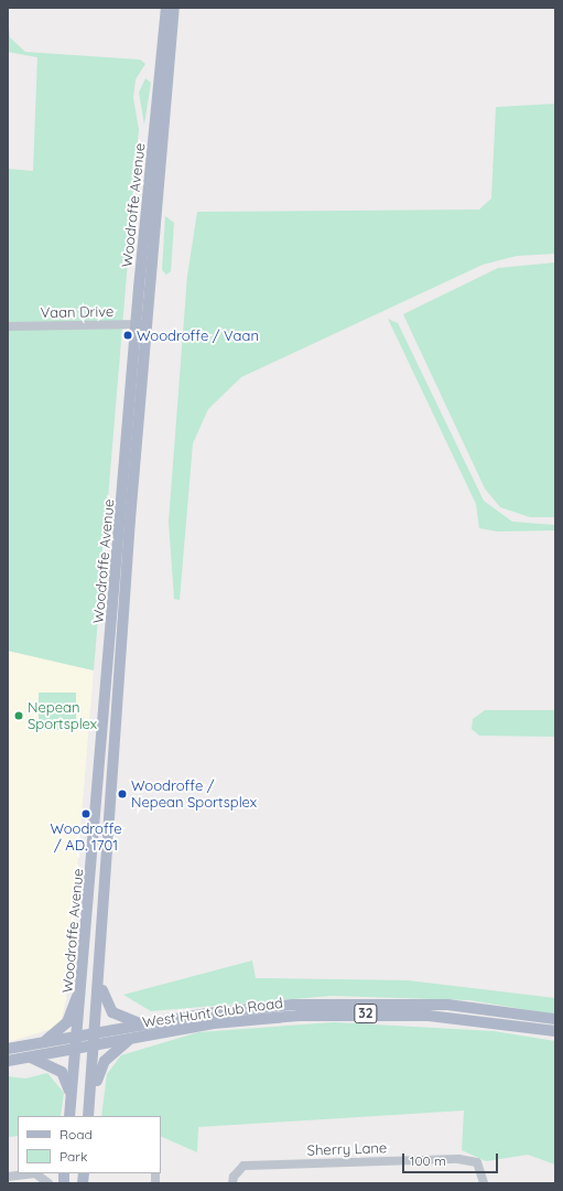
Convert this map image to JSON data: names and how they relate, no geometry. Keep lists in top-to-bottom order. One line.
{"streets":{"main road":["Woodroffe Avenue","West Hunt Club Road","32"],"street":["Vaan Drive","Sherry Lane"]},"crossings":[["Woodroffe Avenue","Vaan Drive"],["Woodroffe Avenue","West Hunt Club Road"]],"places":["Woodroffe / Vaan","Nepean Sportsplex","Woodroffe / Nepean Sportsplex","Woodroffe / AD. 1701"],"legend":["Road","Park"],"scale_bar":"100 m"}
